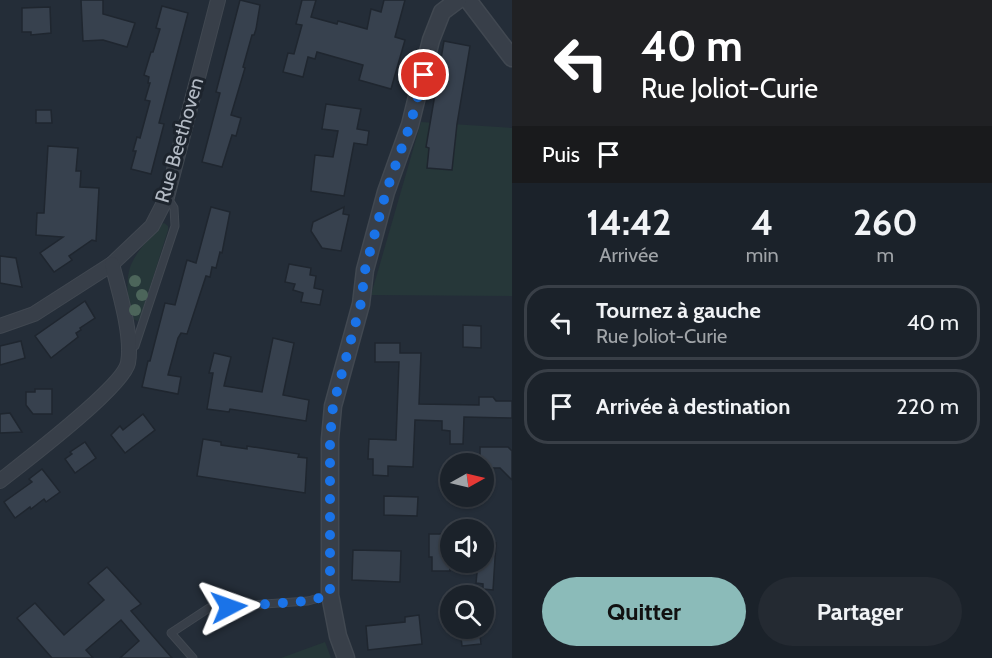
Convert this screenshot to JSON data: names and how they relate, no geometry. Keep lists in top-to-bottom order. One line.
{"streets":{"street":["Rue Beethoven"]},"north":"right","page":{"turn":["40 m","Rue Joliot-Curie"],"then":"Puis","eta":["14:42","Arrivée","4","min","260","m"],"list":[{"name":"Tournez à gauche","note":"Rue Joliot-Curie","value":"40 m"},{"name":"Arrivée à destination","value":"220 m"}],"buttons":["Quitter","Partager"]}}
